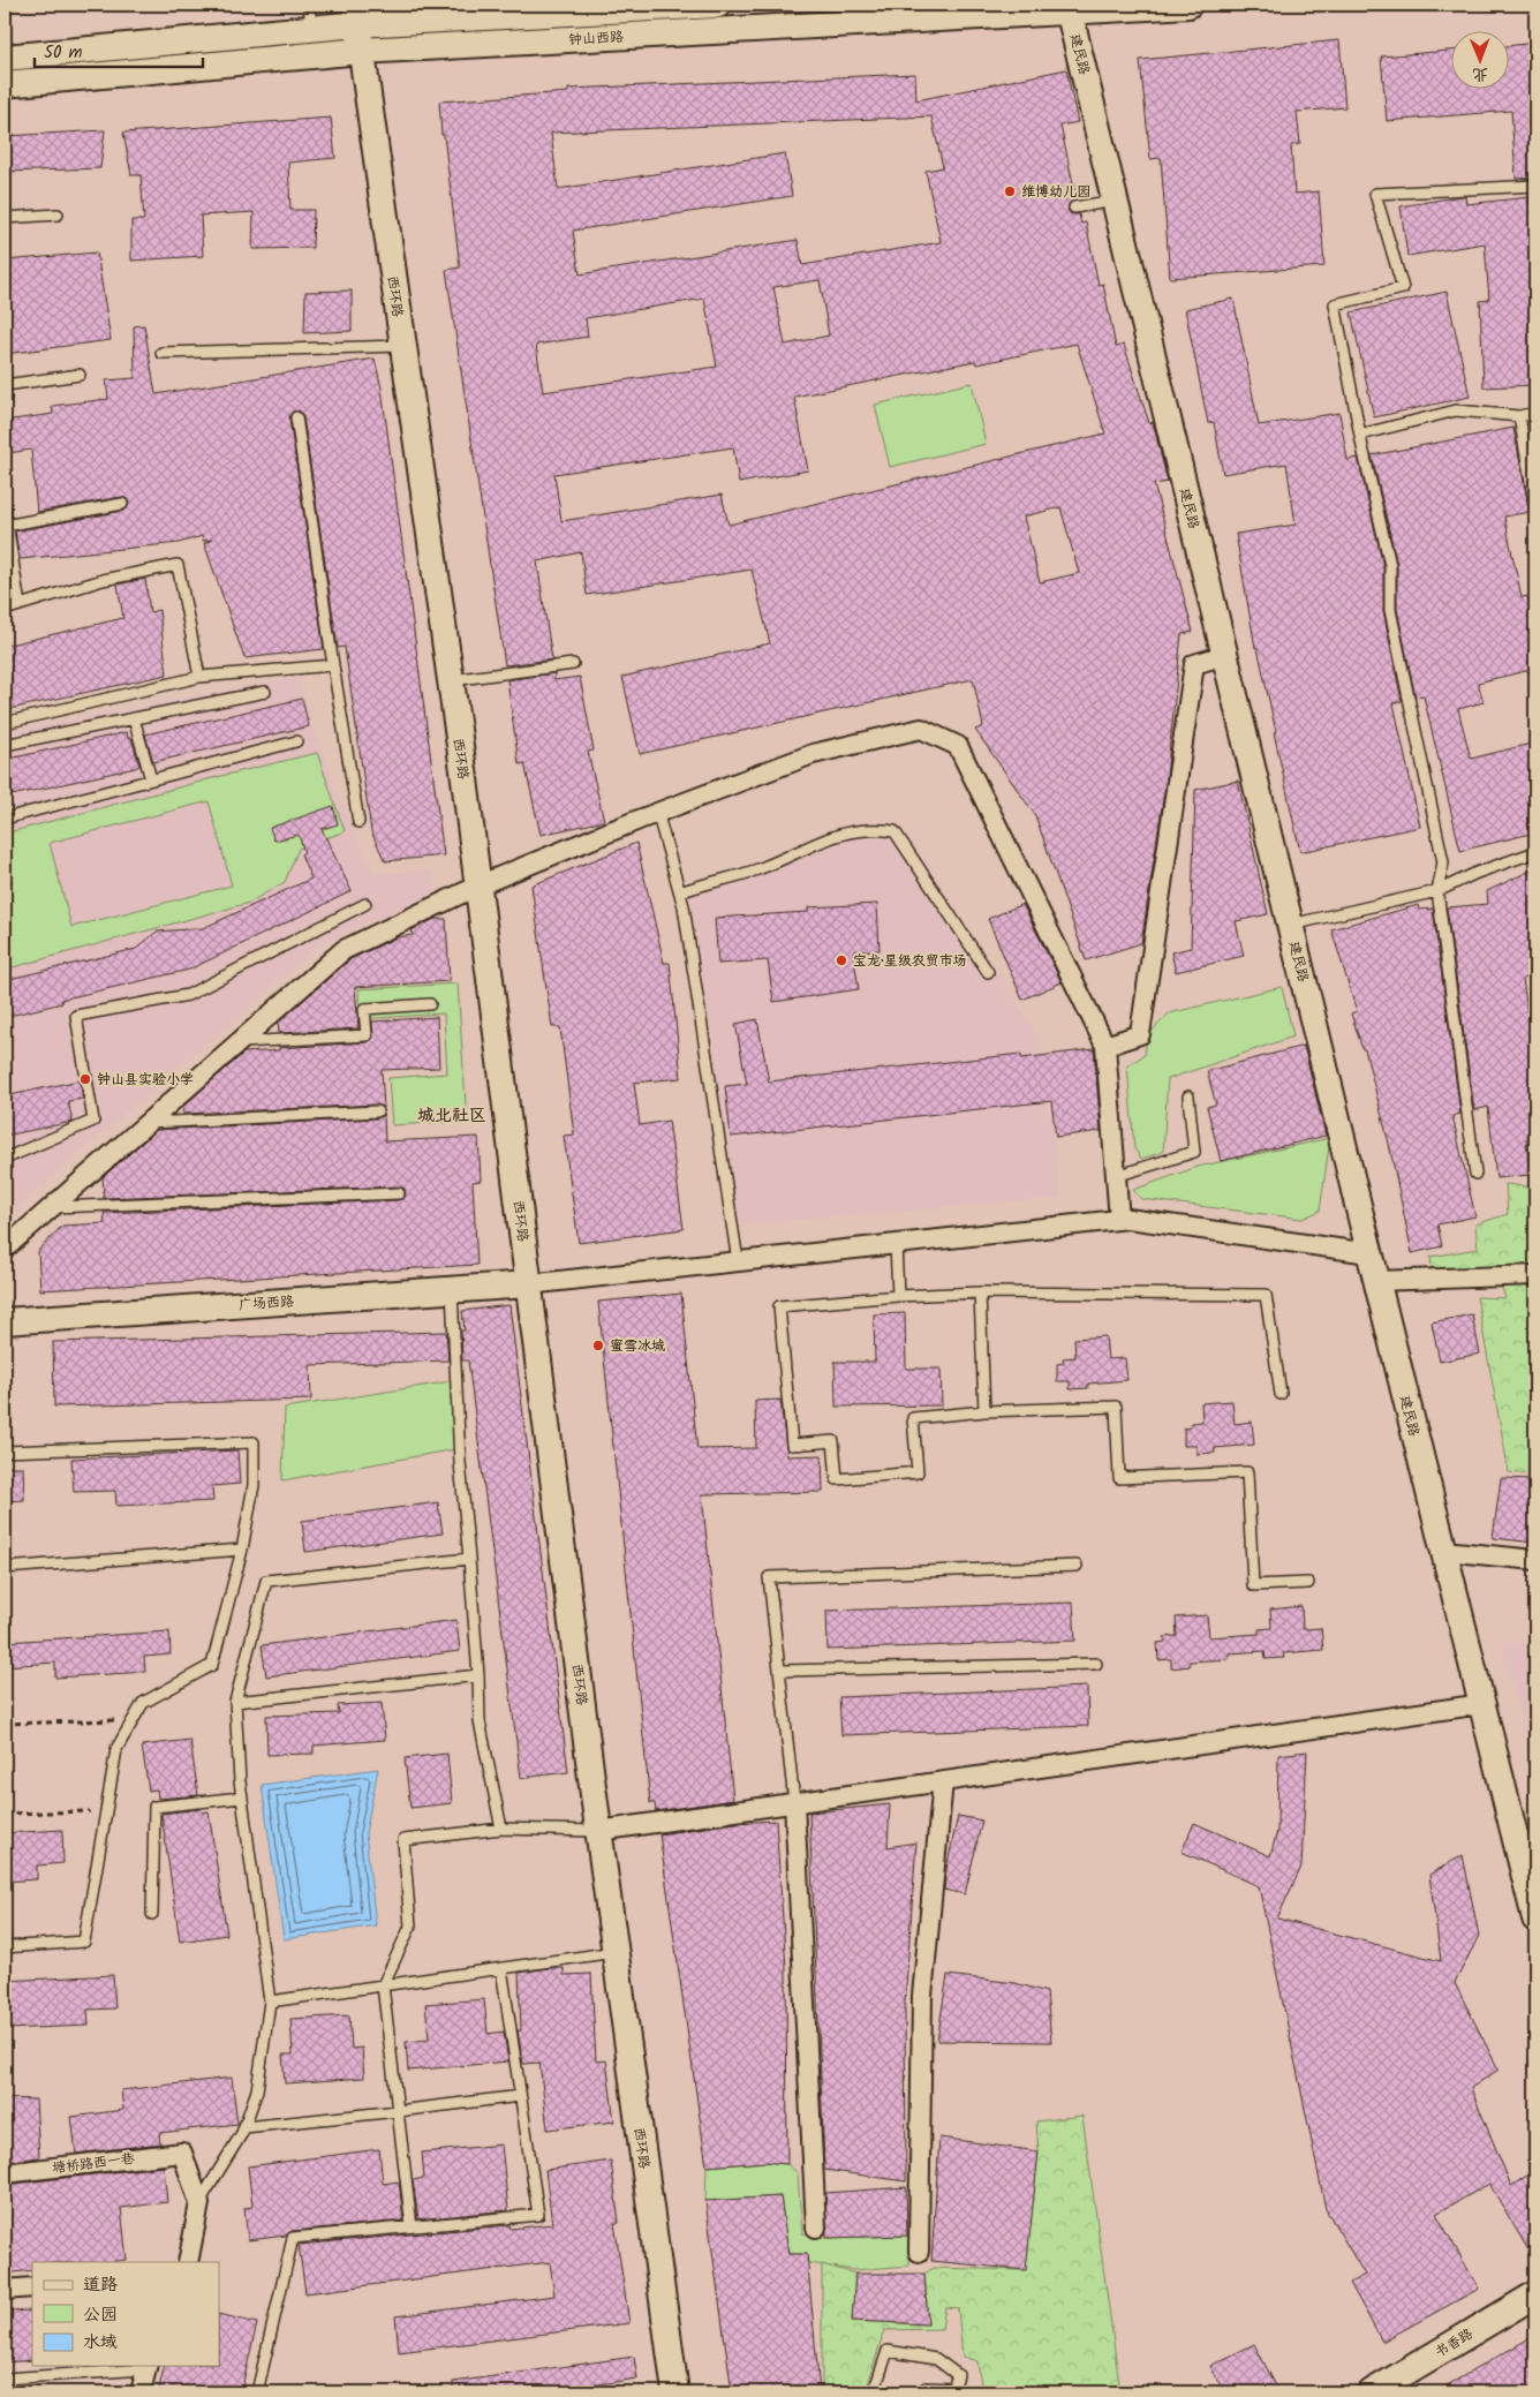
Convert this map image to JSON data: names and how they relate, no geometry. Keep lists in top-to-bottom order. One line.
{"streets":{"street":["钟山西路","建民路","西环路","广场西路","塘桥路西一巷","书香路"]},"crossings":[["钟山西路","建民路"],["钟山西路","西环路"],["西环路","广场西路"]],"districts":["城北社区"],"places":["维博幼儿园","宝龙·星级农贸市场","钟山县实验小学","蜜雪冰城"],"legend":["道路","公园","水域"],"scale_bar":"50 m","north":"bottom"}
